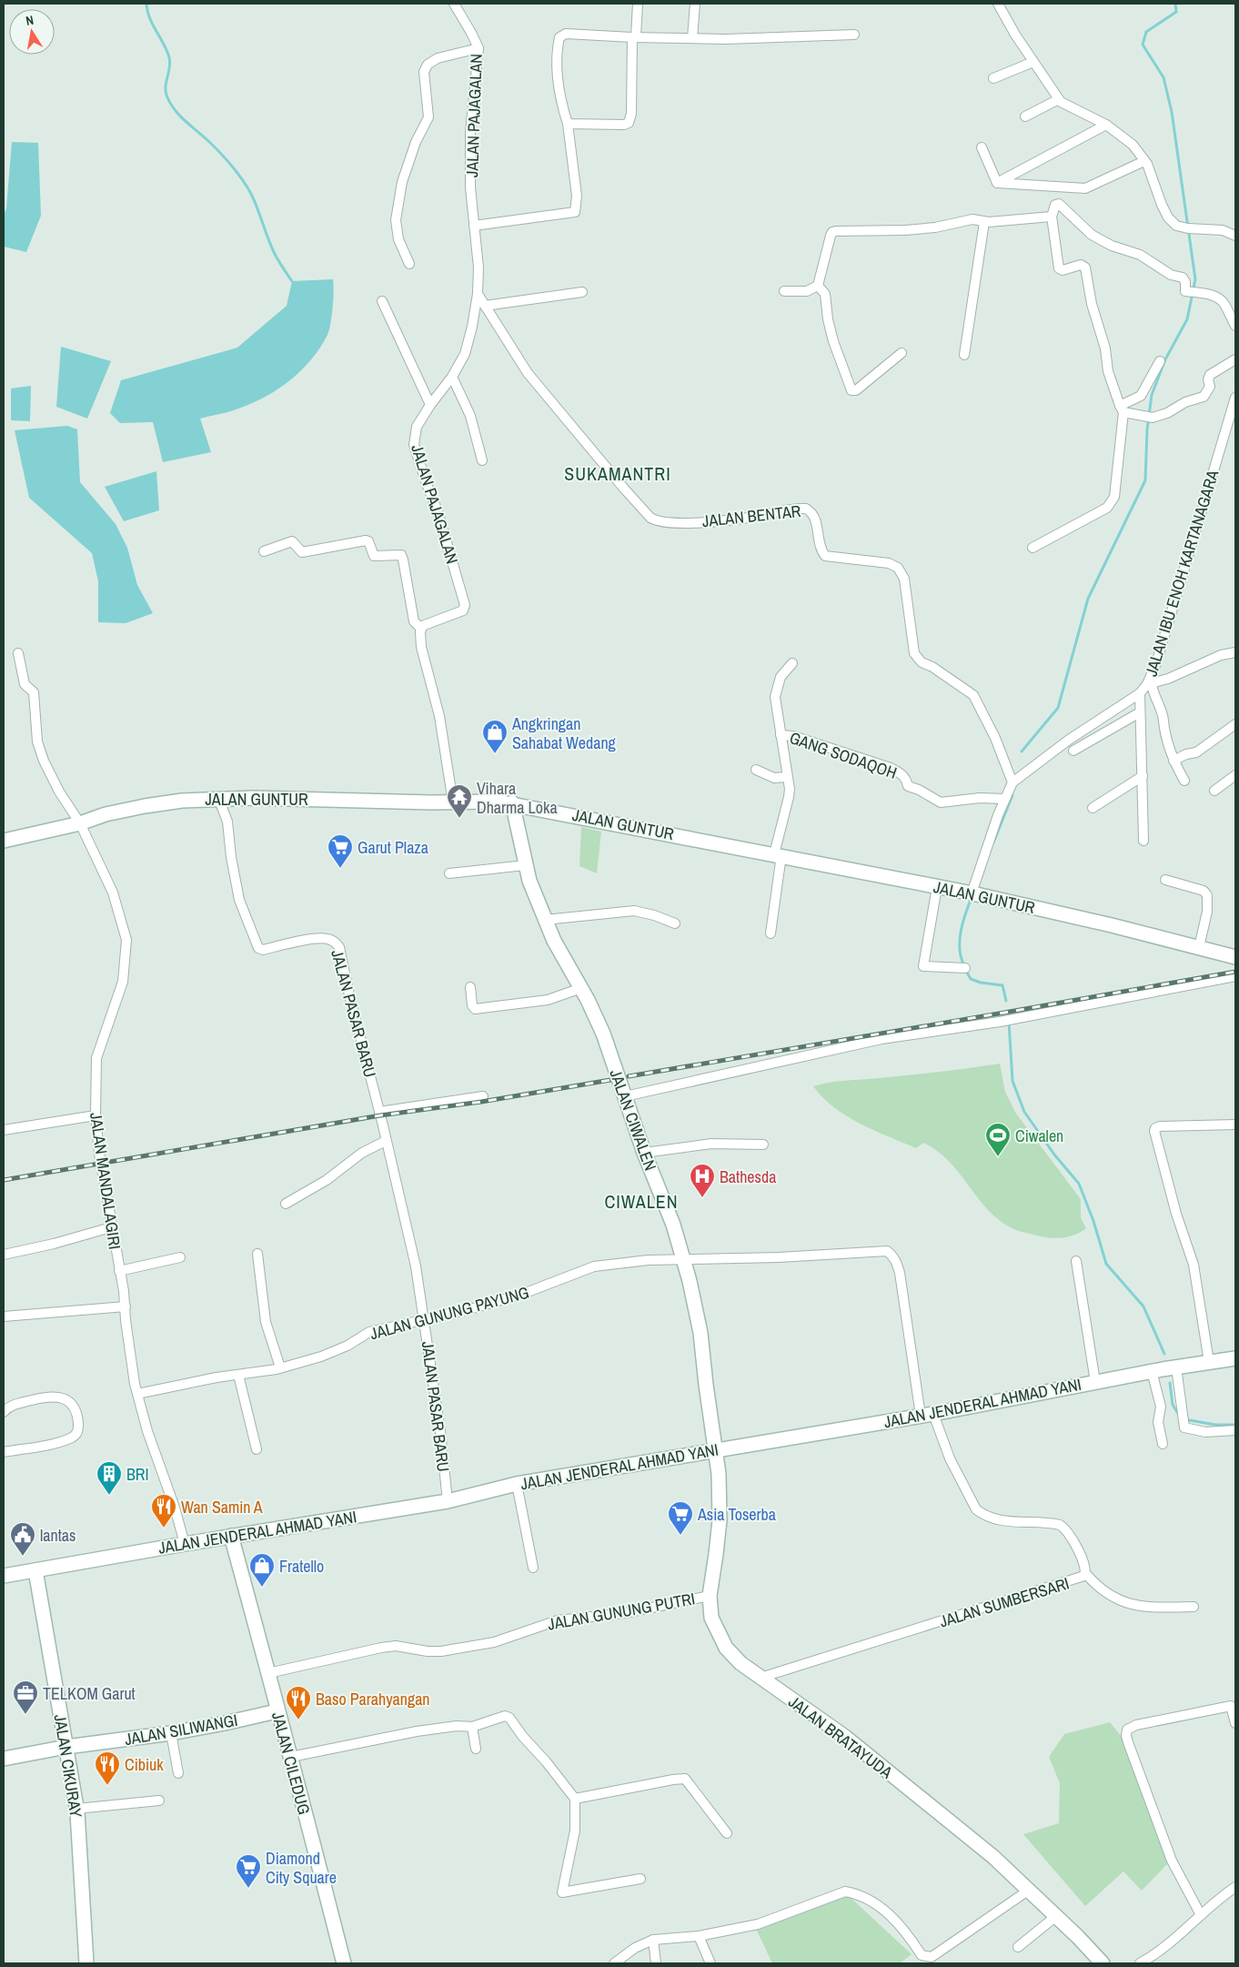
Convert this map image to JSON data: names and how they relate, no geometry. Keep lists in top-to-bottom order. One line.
{"streets":{"street":["JALAN PAJAGALAN","JALAN BENTAR","JALAN IBU ENOH KARTANAGARA","GANG SODAQOH","JALAN GUNTUR","JALAN PASAR BARU","JALAN CIWALEN","JALAN MANDALAGIRI","JALAN GUNUNG PAYUNG","JALAN JENDERAL AHMAD YANI","JALAN SUMBERSARI","JALAN GUNUNG PUTRI","JALAN SILIWANGI","JALAN BRATAYUDA","JALAN CILEDUG","JALAN CIKURAY"]},"crossings":[["JALAN PAJAGALAN","JALAN BENTAR"],["JALAN BENTAR","JALAN IBU ENOH KARTANAGARA"],["JALAN IBU ENOH KARTANAGARA","GANG SODAQOH"],["JALAN IBU ENOH KARTANAGARA","JALAN GUNTUR"],["JALAN GUNTUR","JALAN PASAR BARU"],["JALAN GUNTUR","JALAN CIWALEN"],["JALAN GUNTUR","JALAN MANDALAGIRI"],["JALAN PASAR BARU","JALAN GUNUNG PAYUNG"],["JALAN PASAR BARU","JALAN JENDERAL AHMAD YANI"],["JALAN CIWALEN","JALAN GUNUNG PAYUNG"],["JALAN CIWALEN","JALAN JENDERAL AHMAD YANI"],["JALAN CIWALEN","JALAN BRATAYUDA"],["JALAN MANDALAGIRI","JALAN GUNUNG PAYUNG"],["JALAN MANDALAGIRI","JALAN JENDERAL AHMAD YANI"],["JALAN GUNUNG PAYUNG","JALAN JENDERAL AHMAD YANI"],["JALAN GUNUNG PAYUNG","JALAN SUMBERSARI"],["JALAN JENDERAL AHMAD YANI","JALAN SUMBERSARI"],["JALAN JENDERAL AHMAD YANI","JALAN BRATAYUDA"],["JALAN JENDERAL AHMAD YANI","JALAN CILEDUG"],["JALAN JENDERAL AHMAD YANI","JALAN CIKURAY"],["JALAN SUMBERSARI","JALAN BRATAYUDA"],["JALAN GUNUNG PUTRI","JALAN BRATAYUDA"],["JALAN GUNUNG PUTRI","JALAN CILEDUG"],["JALAN SILIWANGI","JALAN CILEDUG"],["JALAN SILIWANGI","JALAN CIKURAY"]],"districts":["SUKAMANTRI","CIWALEN"],"places":{"shop":["Angkringan Sahabat Wedang","Fratello"],"temple":["Vihara Dharma Loka"],"supermarket":["Garut Plaza","Asia Toserba","Diamond City Square"],"sports":["Ciwalen"],"hospital":["Bathesda"],"building":["BRI"],"restaurant":["Wan Samin A","Baso Parahyangan","Cibiuk"],"public building":["lantas"],"office":["TELKOM Garut"]},"north":"top"}
